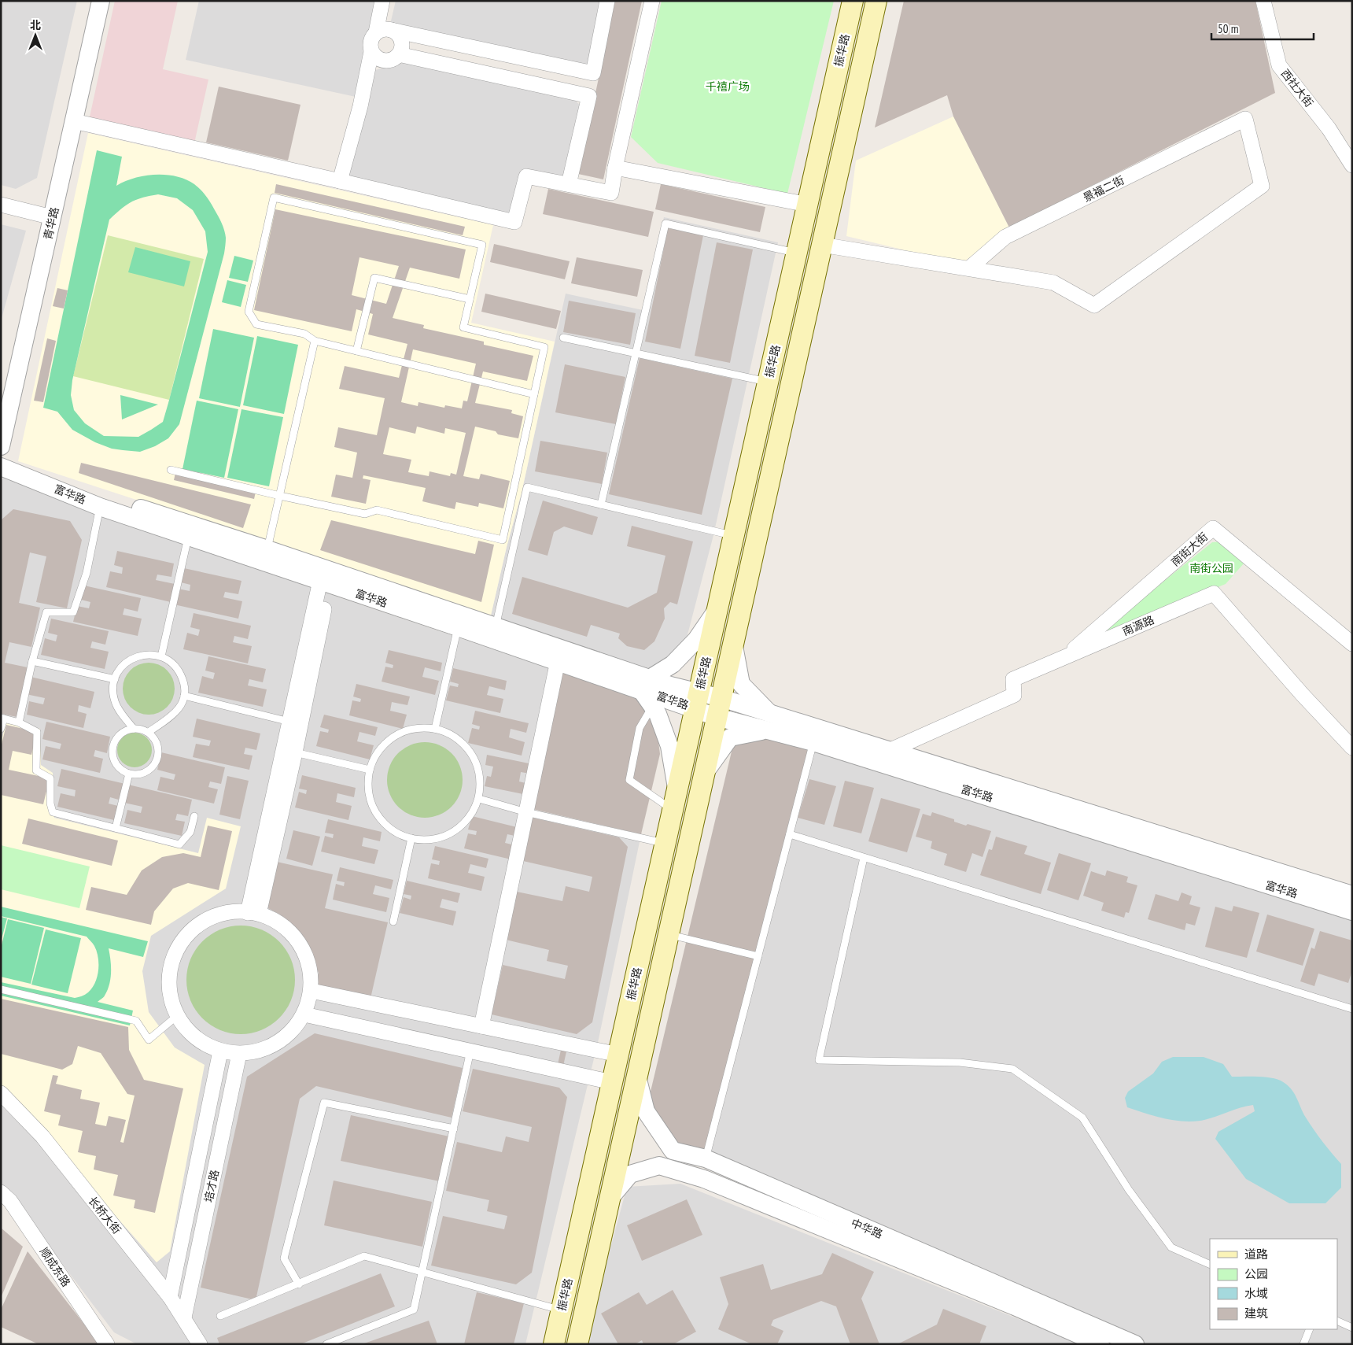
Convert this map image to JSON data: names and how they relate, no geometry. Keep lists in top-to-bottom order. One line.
{"streets":{"main road":["振华路"],"street":["西社大街","景福二街","青华路","富华路","南街大街","南源路","培才路","长桥大街","中华路","顺成东路"]},"crossings":[["振华路","富华路"],["富华路","南源路"],["南街大街","南源路"],["培才路","长桥大街"]],"parks":["千禧广场","南街公园"],"legend":["道路","公园","水域","建筑"],"scale_bar":"50 m","north":"top"}
